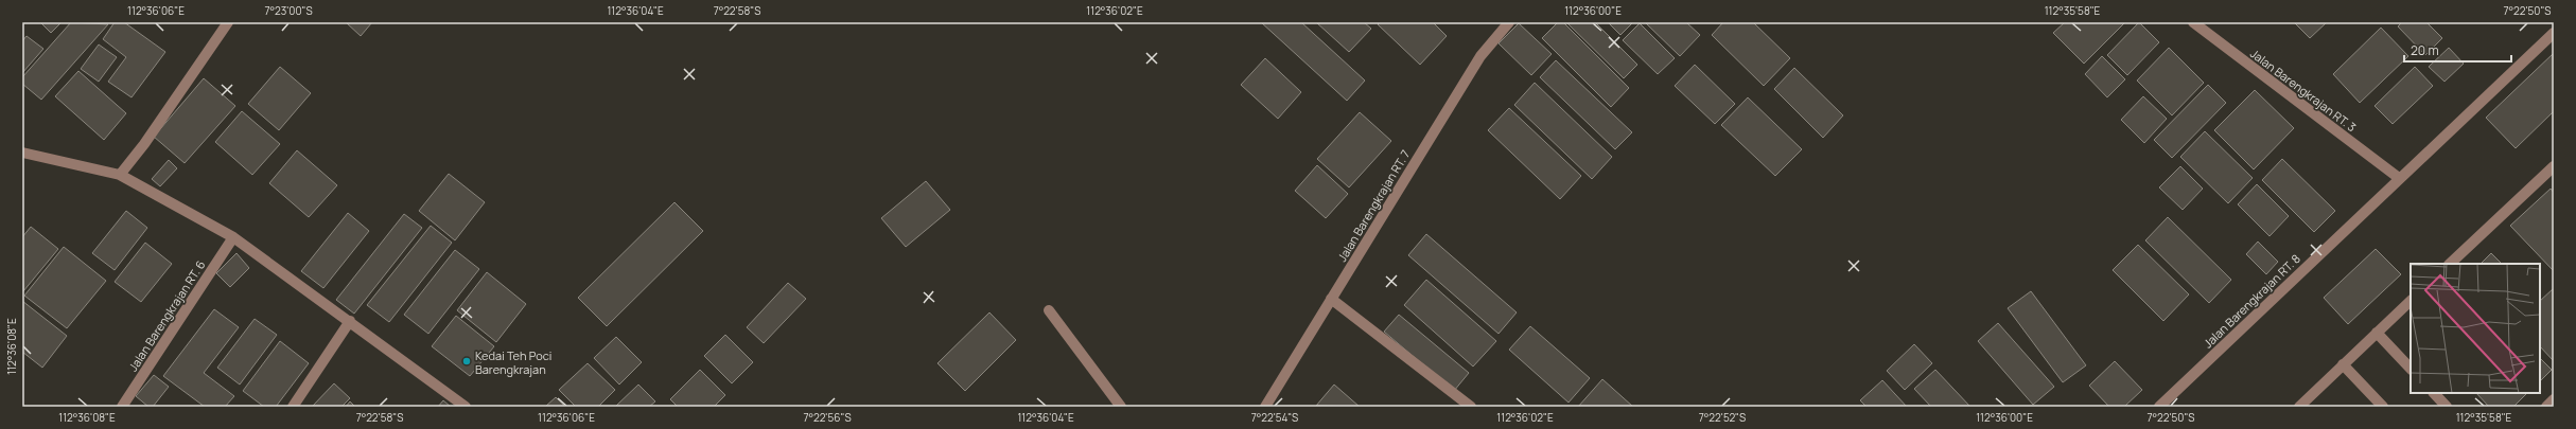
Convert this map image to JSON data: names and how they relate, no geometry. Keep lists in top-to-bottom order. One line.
{"streets":{"street":["Jalan Barengkrajan RT. 3","Jalan Barengkrajan RT. 7","Jalan Barengkrajan RT. 8","Jalan Barengkrajan RT. 6"]},"crossings":[["Jalan Barengkrajan RT. 3","Jalan Barengkrajan RT. 8"]],"places":["Kedai Teh Poci Barengkrajan"],"scale_bar":"20 m","coordinates":["112°36'06\"E","7°23'00\"S","112°36'04\"E","7°22'58\"S","112°36'02\"E","112°36'00\"E","112°35'58\"E","7°22'50\"S","112°36'08\"E","7°22'56\"S","7°22'54\"S","7°22'52\"S"]}
